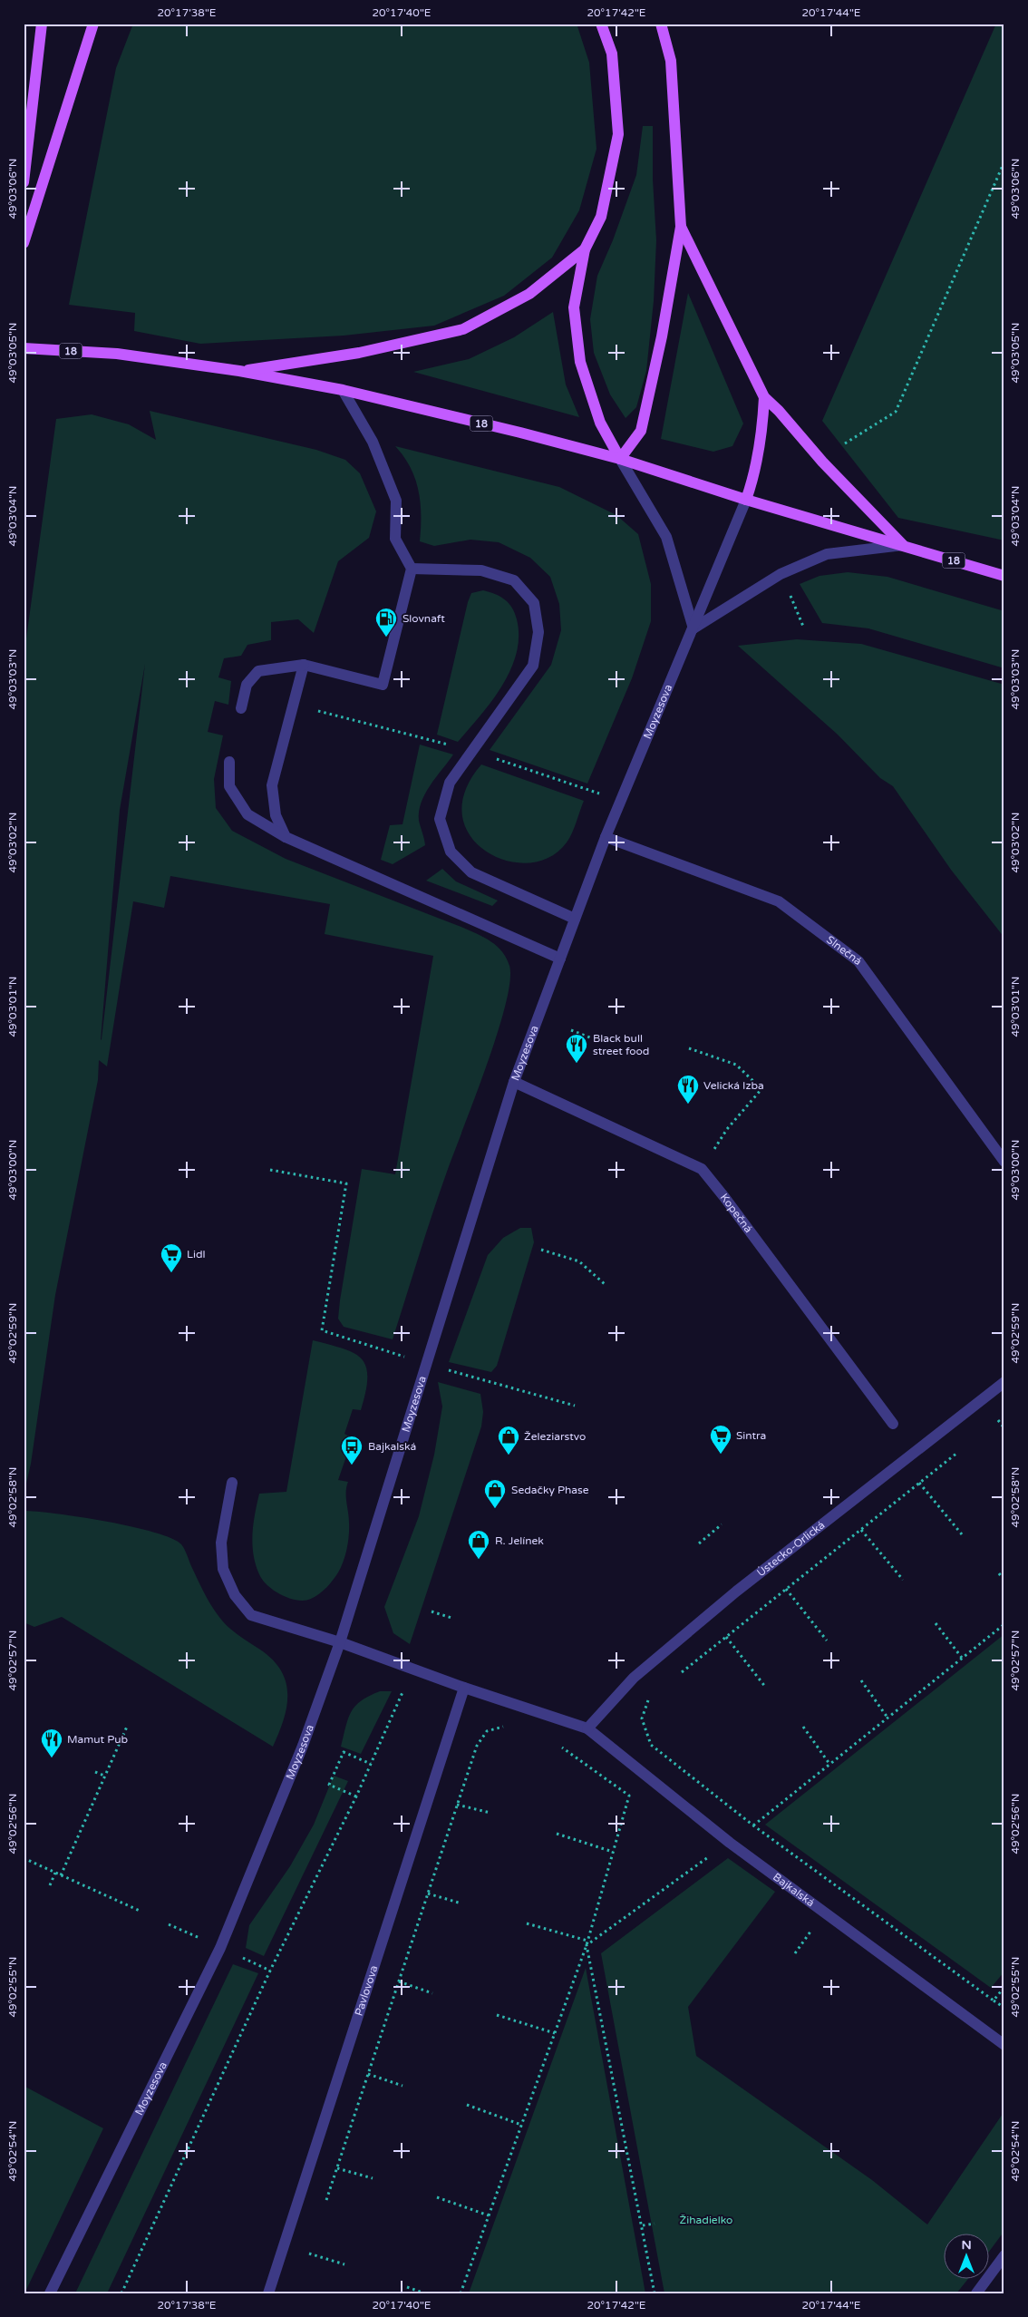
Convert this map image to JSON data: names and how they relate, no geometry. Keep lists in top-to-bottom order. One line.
{"streets":{"main road":["18"],"street":["Moyzesova","Slnečná","Kopečná","Ústecko-Orlická","Bajkalská","Pavlovova"]},"crossings":[["18","Moyzesova"],["Moyzesova","Slnečná"],["Moyzesova","Kopečná"],["Ústecko-Orlická","Bajkalská"]],"parks":["Žihadielko"],"places":{"fuel station":["Slovnaft"],"restaurant":["Black bull street food","Velická Izba","Mamut Pub"],"supermarket":["Lidl","Sintra"],"shop":["Železiarstvo","Sedačky Phase","R. Jelínek"],"bus stop":["Bajkalská"]},"north":"top","coordinates":["20°17'38\"E","20°17'40\"E","20°17'42\"E","20°17'44\"E","49°03'06\"N","49°03'05\"N","49°03'04\"N","49°03'03\"N","49°03'02\"N","49°03'01\"N","49°03'00\"N","49°02'59\"N","49°02'58\"N","49°02'57\"N","49°02'56\"N","49°02'55\"N","49°02'54\"N"]}
